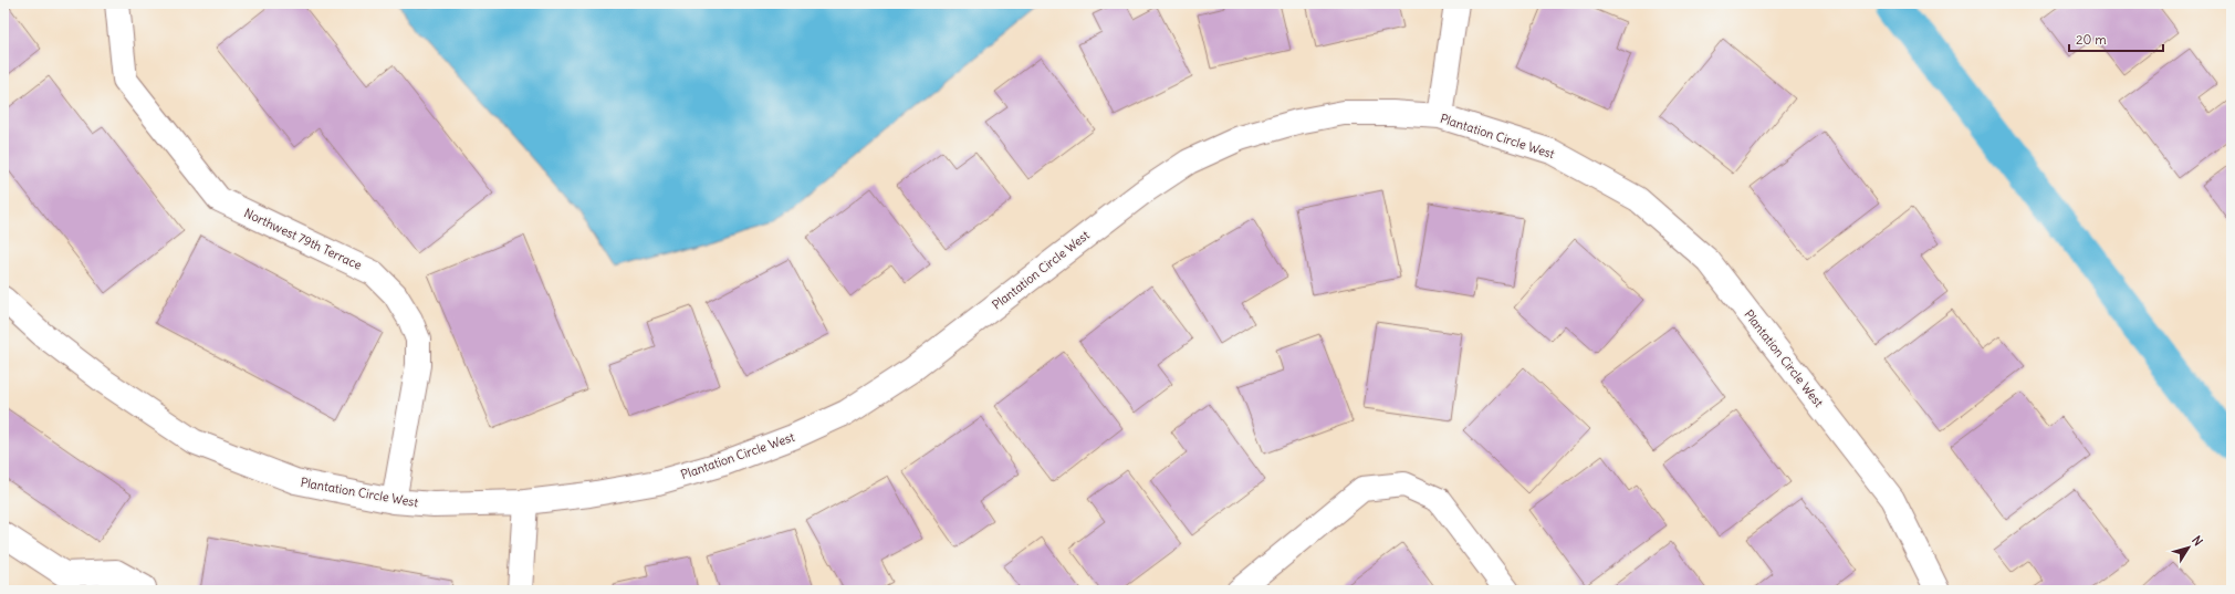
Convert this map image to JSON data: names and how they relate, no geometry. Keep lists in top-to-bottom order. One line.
{"streets":{"street":["Plantation Circle West","Northwest 79th Terrace"]},"crossings":[["Plantation Circle West","Northwest 79th Terrace"]],"scale_bar":"20 m","north":"top right"}
